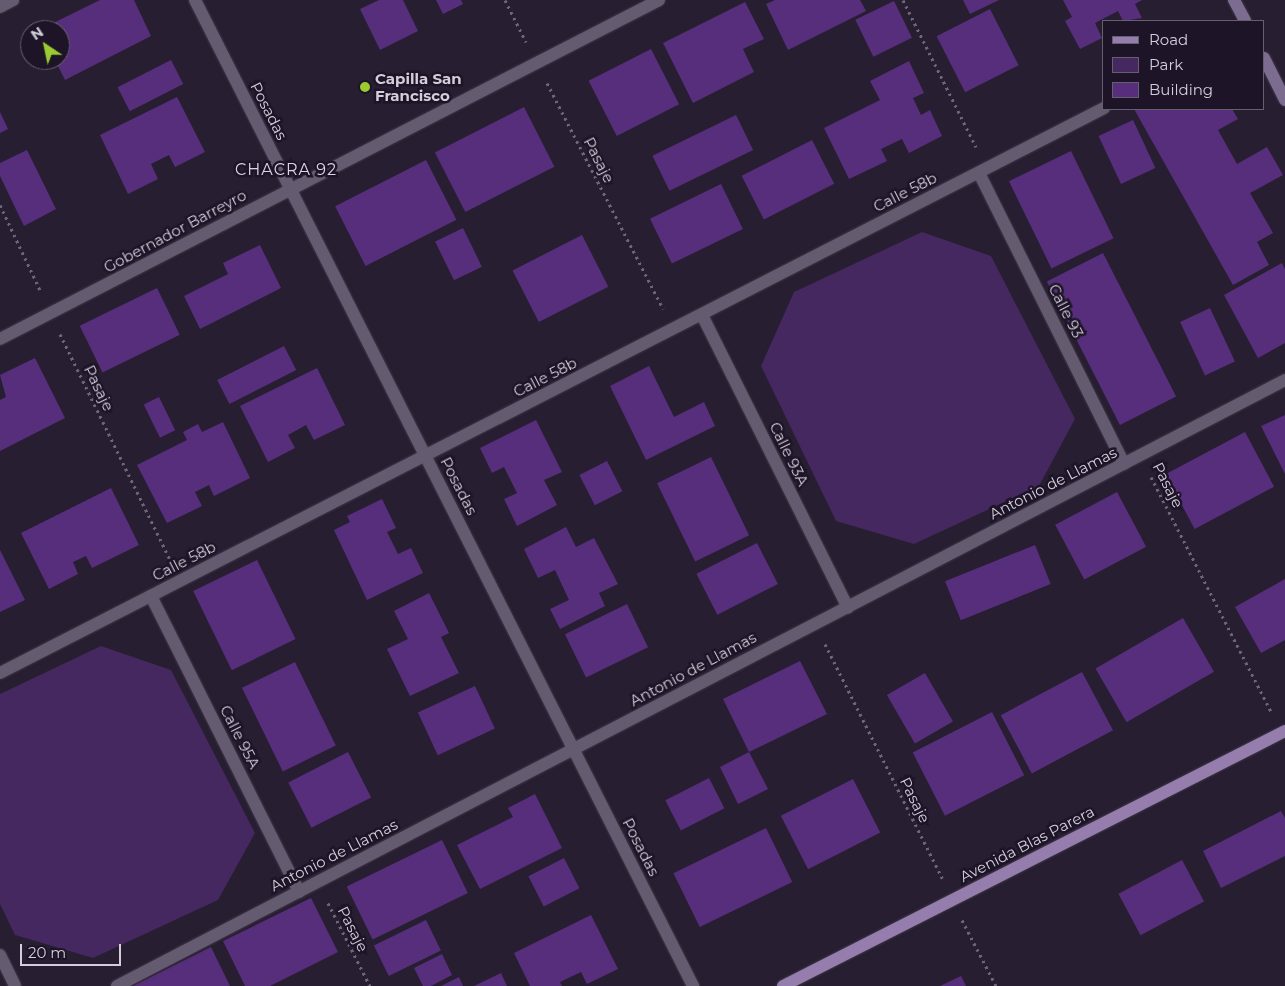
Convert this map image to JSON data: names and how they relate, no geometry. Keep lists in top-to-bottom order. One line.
{"streets":{"main road":["Avenida Blas Parera"],"street":["Posadas","Calle 58b","Gobernador Barreyro","Calle 93","Calle 93A","Antonio de Llamas","Calle 95A"],"path":["Pasaje"]},"crossings":[["Posadas","Calle 58b"],["Posadas","Gobernador Barreyro"],["Posadas","Antonio de Llamas"],["Pasaje","Calle 58b"],["Pasaje","Gobernador Barreyro"],["Pasaje","Antonio de Llamas"],["Pasaje","Avenida Blas Parera"],["Calle 58b","Calle 93"],["Calle 58b","Calle 93A"],["Calle 58b","Calle 95A"],["Calle 93","Antonio de Llamas"],["Calle 93A","Antonio de Llamas"],["Antonio de Llamas","Calle 95A"]],"districts":["CHACRA 92"],"places":["Capilla San Francisco"],"legend":["Road","Park","Building"],"scale_bar":"20 m","north":"top left"}
